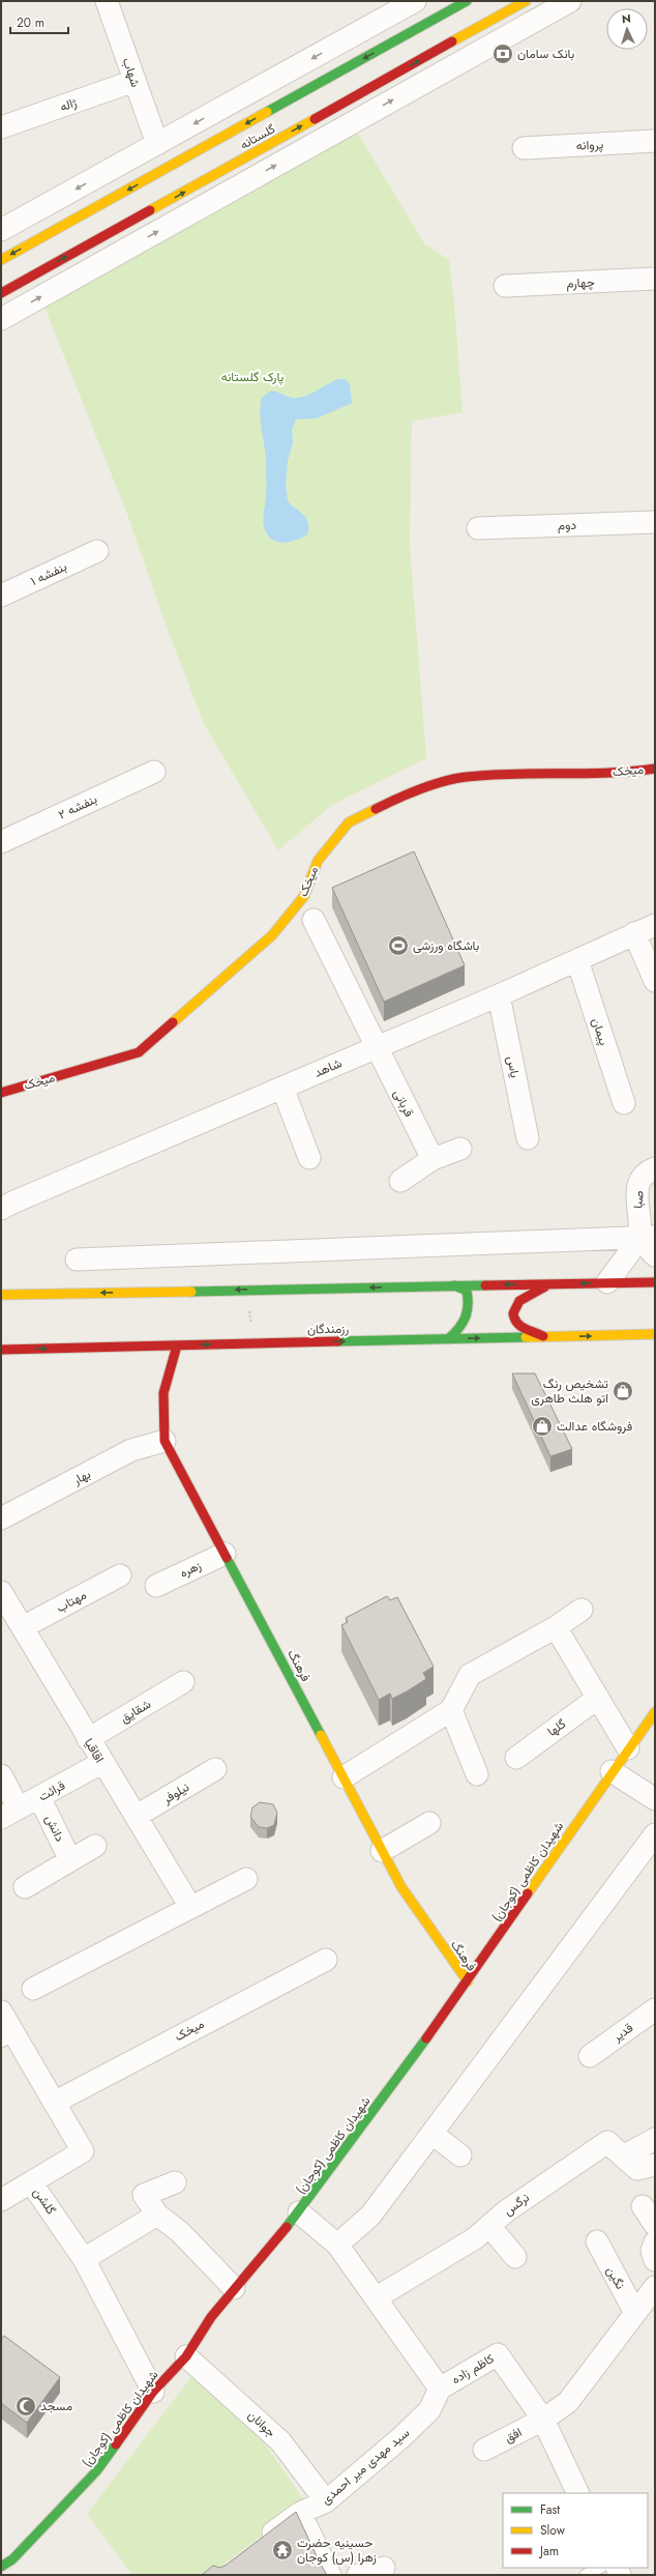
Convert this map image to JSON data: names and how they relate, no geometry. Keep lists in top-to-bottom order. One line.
{"streets":{"main road":["گلستانه","میخک","رزمندگان","فرهنگ","شهیدان کاظمی (کوجان)"],"street":["شهاب","ژاله","پروانه","چهارم","دوم","بنفشه ۱","بنفشه ۲","پیمان","یاس","شاهد","قربانی","صبا","بهار","زهره","مهتاب","شقایق","گلها","اقاقیا","قرائت","نیلوفر","دانش","قدیر","گلشن","نرگس","نگین","کاظم زاده","جوانان","افق","سید مهدی میر احمدی"]},"crossings":[["شهاب","ژاله"],["میخک","گلشن"],["پیمان","شاهد"],["یاس","شاهد"],["شاهد","قربانی"],["رزمندگان","فرهنگ"],["بهار","فرهنگ"],["زهره","فرهنگ"],["مهتاب","اقاقیا"],["فرهنگ","شهیدان کاظمی (کوجان)"],["شقایق","اقاقیا"],["اقاقیا","قرائت"],["اقاقیا","نیلوفر"],["قرائت","دانش"],["شهیدان کاظمی (کوجان)","گلشن"],["شهیدان کاظمی (کوجان)","کاظم زاده"],["شهیدان کاظمی (کوجان)","جوانان"],["نرگس","کاظم زاده"],["نگین","افق"],["کاظم زاده","افق"],["کاظم زاده","سید مهدی میر احمدی"],["جوانان","سید مهدی میر احمدی"]],"parks":["پارک گلستانه"],"places":{"bank":["بانک سامان"],"sports":["باشگاه ورزشی"],"shop":["تشخیص رنگ اتو هلث طاهری","فروشگاه عدالت"],"mosque":["مسجد"],"temple":["حسینیه حضرت زهرا (س) کوجان"]},"legend":["Fast","Slow","Jam"],"scale_bar":"20 m","north":"top"}
